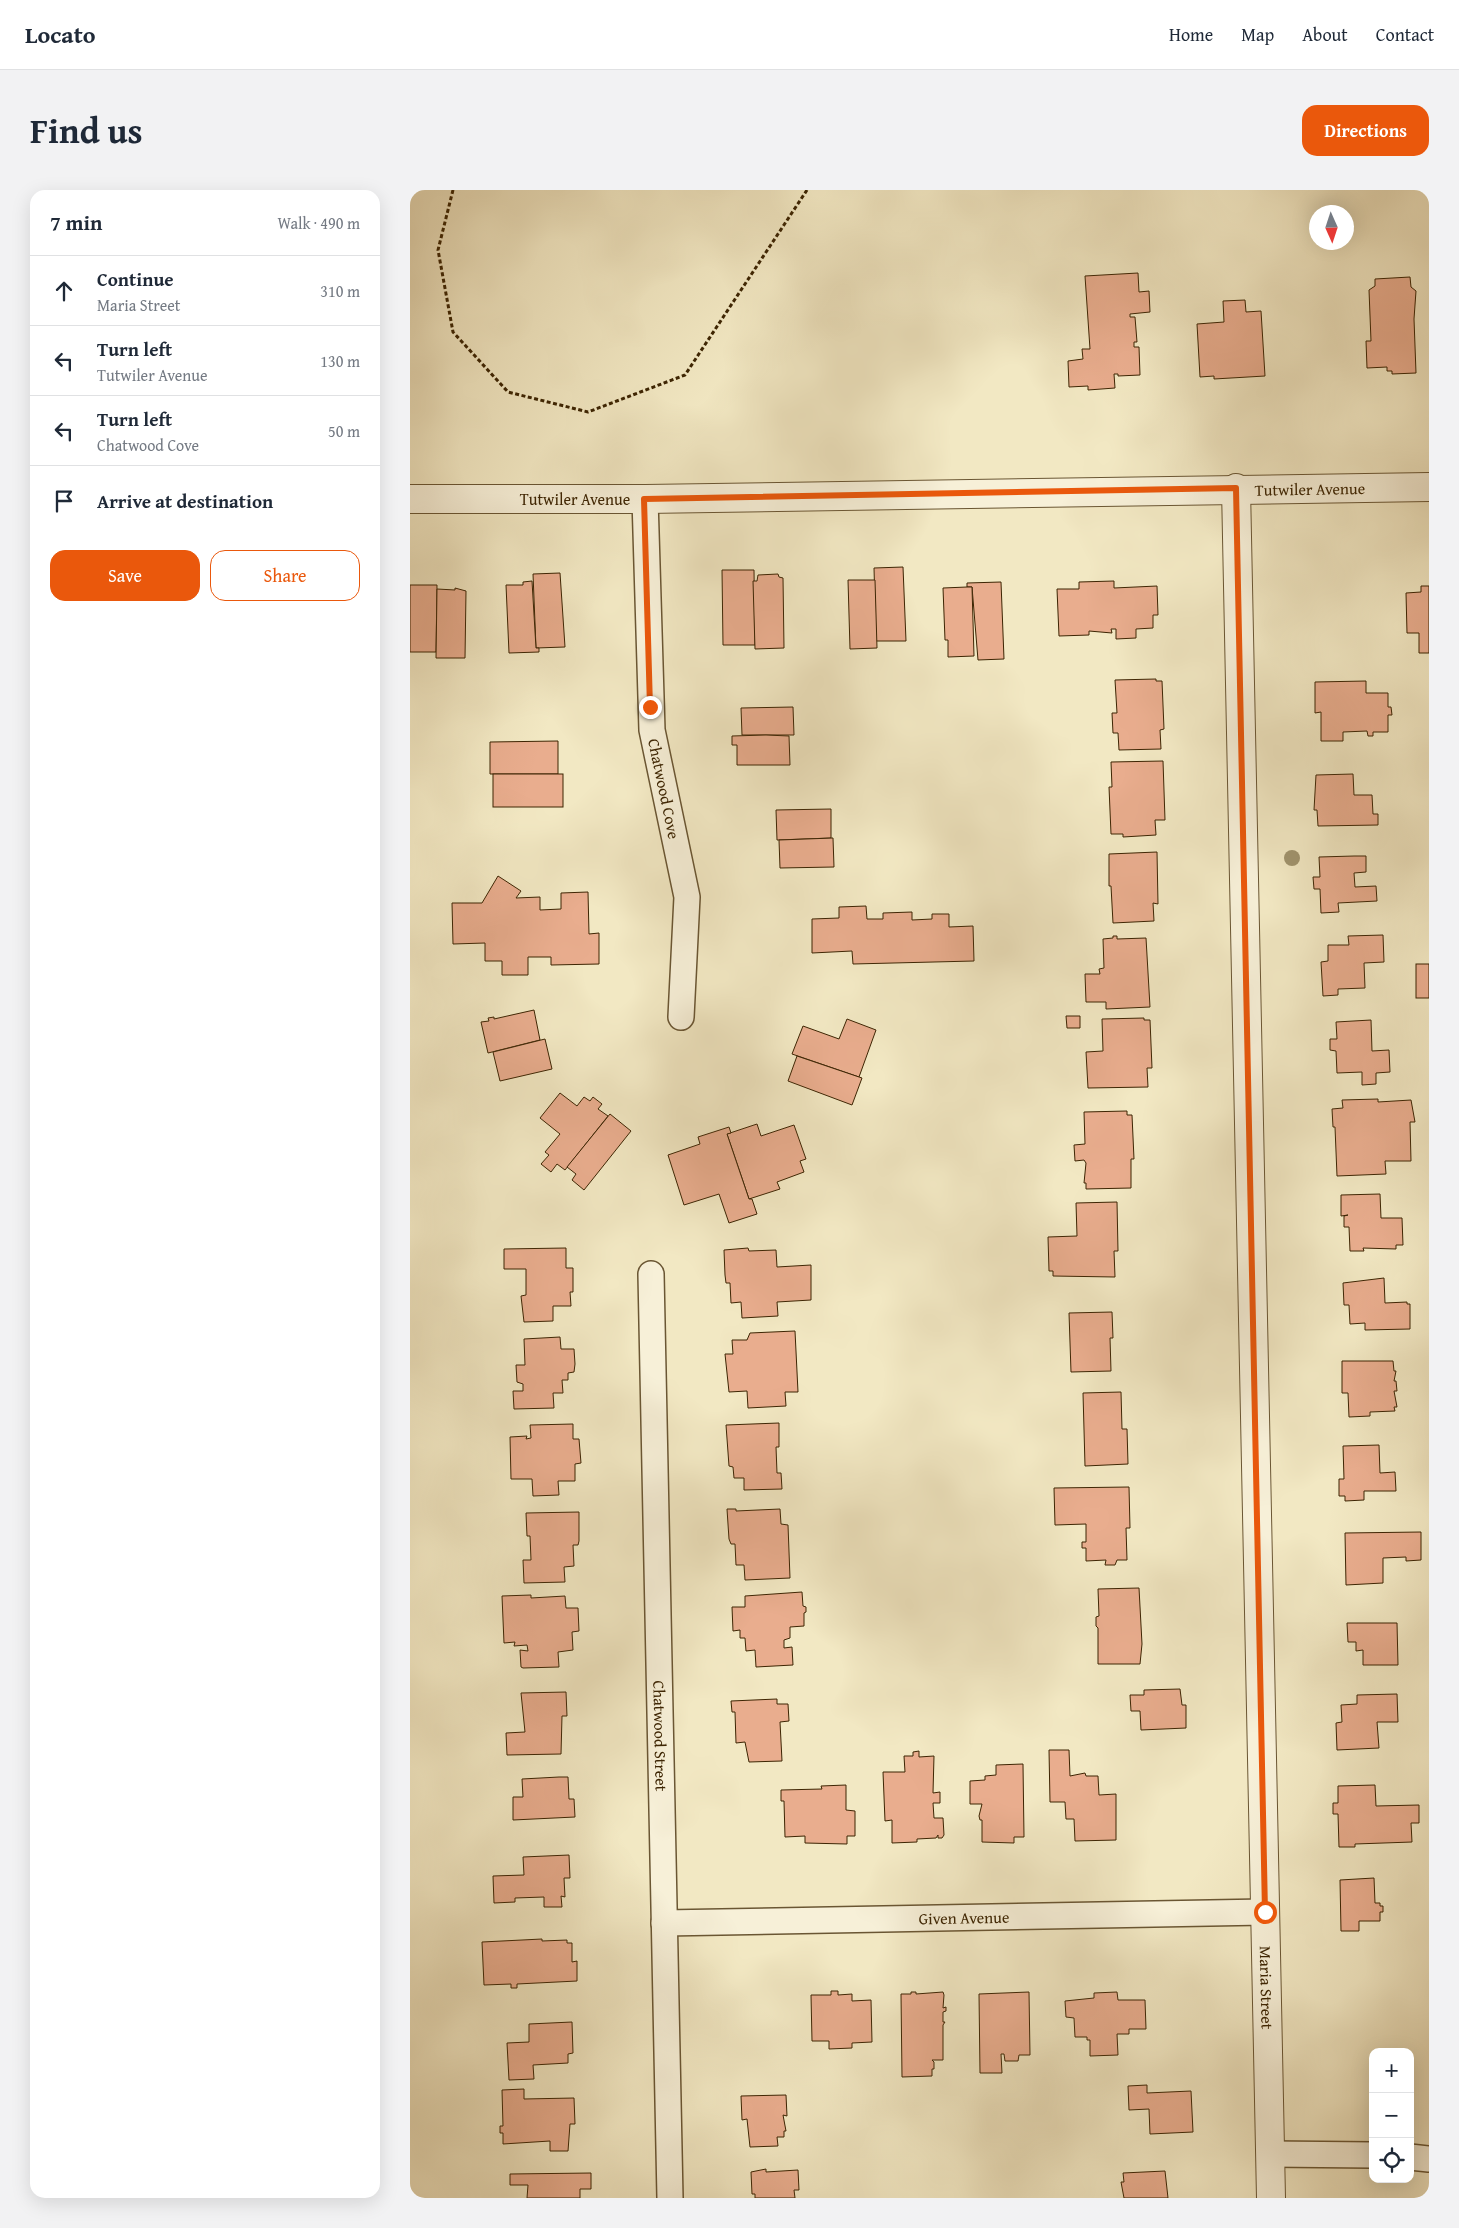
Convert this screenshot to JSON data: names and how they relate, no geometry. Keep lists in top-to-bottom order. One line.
{"streets":{"street":["Tutwiler Avenue","Chatwood Cove","Chatwood Street","Given Avenue","Maria Street"]},"crossings":[["Tutwiler Avenue","Chatwood Cove"],["Tutwiler Avenue","Maria Street"],["Chatwood Street","Given Avenue"],["Given Avenue","Maria Street"]],"north":"bottom","page":{"header":"Locato","nav":["Home","Map","About","Contact"],"title":"Find us","buttons":["Directions",["Save","Share"]],"heading":["7 min","Walk · 490 m"],"list":[["Continue","Maria Street","310 m"],["Turn left","Tutwiler Avenue","130 m"],["Turn left","Chatwood Cove","50 m"],"Arrive at destination"],"map_buttons":["+","−"]}}
